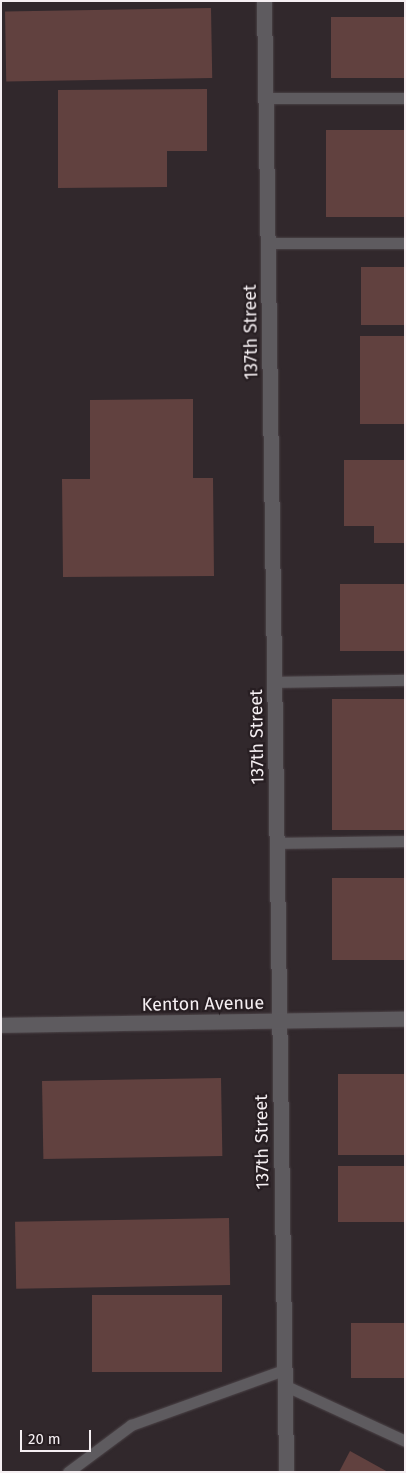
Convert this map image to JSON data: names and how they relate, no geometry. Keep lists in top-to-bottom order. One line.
{"streets":{"street":["137th Street","Kenton Avenue"]},"crossings":[["137th Street","Kenton Avenue"]],"scale_bar":"20 m"}
